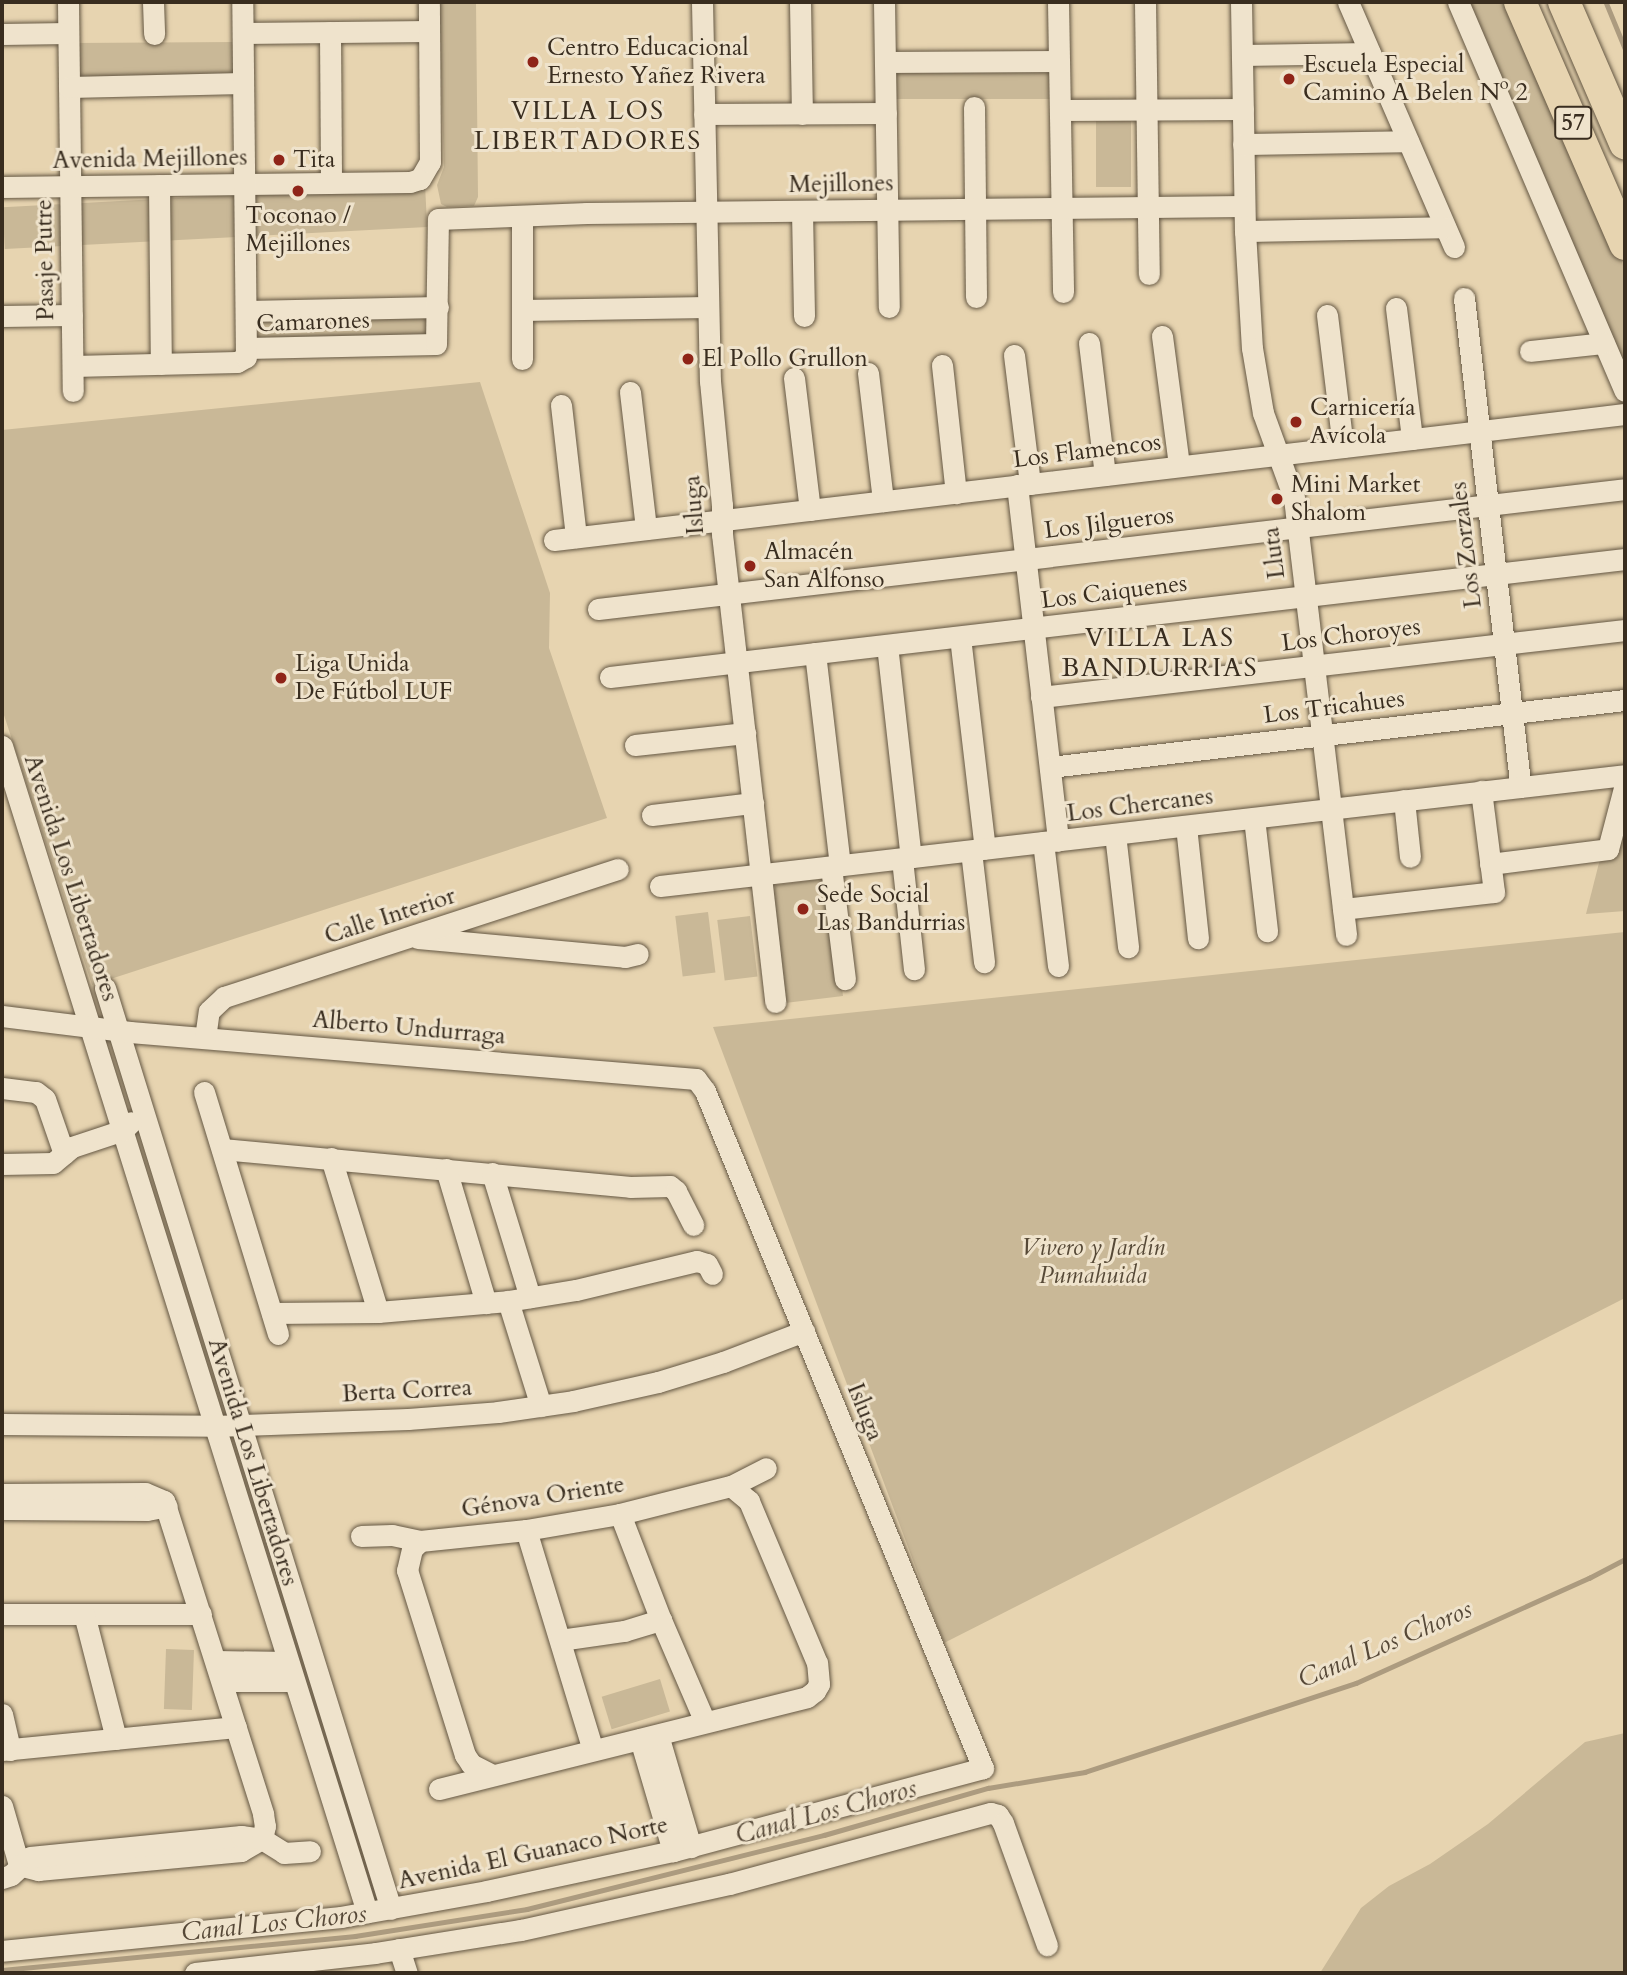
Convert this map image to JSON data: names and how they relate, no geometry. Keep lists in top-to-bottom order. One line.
{"streets":{"highway":["57"],"street":["Avenida Mejillones","Mejillones","Pasaje Putre","Camarones","Los Flamencos","Isluga","Los Jilgueros","Los Zorzales","Lluta","Los Caiquenes","Los Choroyes","Los Tricahues","Los Chercanes","Avenida Los Libertadores","Calle Interior","Alberto Undurraga","Berta Correa","Génova Oriente","Avenida El Guanaco Norte"]},"crossings":[["Avenida Mejillones","Pasaje Putre"],["Mejillones","Camarones"],["Mejillones","Isluga"],["Mejillones","Lluta"],["Pasaje Putre","Camarones"],["Los Flamencos","Isluga"],["Los Flamencos","Los Zorzales"],["Los Flamencos","Lluta"],["Isluga","Los Jilgueros"],["Isluga","Los Caiquenes"],["Isluga","Los Chercanes"],["Isluga","Alberto Undurraga"],["Isluga","Berta Correa"],["Isluga","Avenida El Guanaco Norte"],["Los Jilgueros","Los Zorzales"],["Los Jilgueros","Lluta"],["Los Zorzales","Los Caiquenes"],["Los Zorzales","Los Choroyes"],["Los Zorzales","Los Tricahues"],["Los Zorzales","Los Chercanes"],["Lluta","Los Caiquenes"],["Lluta","Los Choroyes"],["Lluta","Los Tricahues"],["Lluta","Los Chercanes"],["Avenida Los Libertadores","Alberto Undurraga"],["Avenida Los Libertadores","Berta Correa"],["Avenida Los Libertadores","Avenida El Guanaco Norte"],["Calle Interior","Alberto Undurraga"]],"districts":["VILLA LOS LIBERTADORES","VILLA LAS BANDURRIAS"],"water":["Canal Los Choros"],"parks":["Vivero y Jardín Pumahuida"],"places":["Centro Educacional Ernesto Yañez Rivera","Escuela Especial Camino A Belen Nº 2","Tita","Toconao / Mejillones","El Pollo Grullon","Carnicería Avícola","Mini Market Shalom","Almacén San Alfonso","Liga Unida De Fútbol LUF","Sede Social Las Bandurrias"]}
